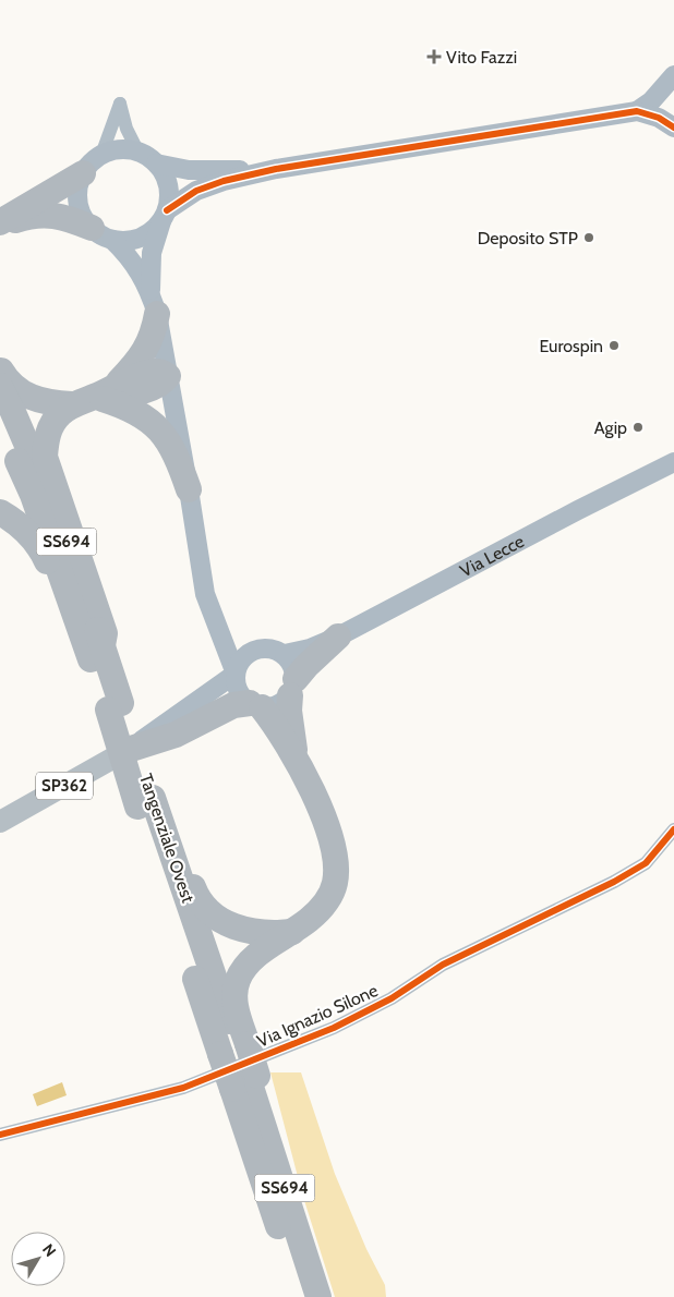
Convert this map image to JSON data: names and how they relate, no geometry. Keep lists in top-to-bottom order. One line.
{"streets":{"highway":["SS694","Tangenziale Ovest"],"main road":["Via Lecce","SP362"],"street":["Via Ignazio Silone"]},"places":{"health":["Vito Fazzi"],"other":["Deposito STP","Eurospin","Agip"]},"north":"top right"}
